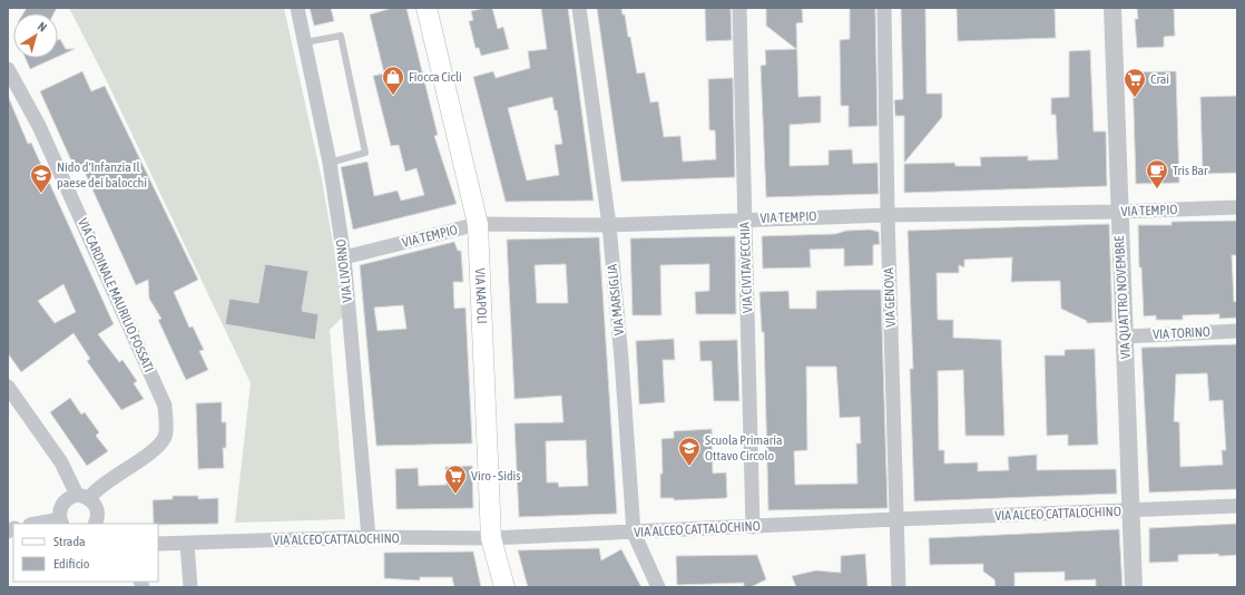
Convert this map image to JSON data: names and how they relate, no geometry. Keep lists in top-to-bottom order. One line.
{"streets":{"main road":["VIA NAPOLI"],"street":["VIA TEMPIO","VIA CIVITAVECCHIA","VIA LIVORNO","VIA CARDINALE MAURILIO FOSSATI","VIA GENOVA","VIA QUATTRO NOVEMBRE","VIA MARSIGLIA","VIA TORINO","VIA ALCEO CATTALOCHINO"]},"crossings":[["VIA TEMPIO","VIA CIVITAVECCHIA"],["VIA TEMPIO","VIA LIVORNO"],["VIA TEMPIO","VIA NAPOLI"],["VIA TEMPIO","VIA GENOVA"],["VIA TEMPIO","VIA QUATTRO NOVEMBRE"],["VIA TEMPIO","VIA MARSIGLIA"],["VIA CIVITAVECCHIA","VIA ALCEO CATTALOCHINO"],["VIA LIVORNO","VIA ALCEO CATTALOCHINO"],["VIA NAPOLI","VIA ALCEO CATTALOCHINO"],["VIA GENOVA","VIA ALCEO CATTALOCHINO"],["VIA QUATTRO NOVEMBRE","VIA TORINO"],["VIA QUATTRO NOVEMBRE","VIA ALCEO CATTALOCHINO"],["VIA MARSIGLIA","VIA ALCEO CATTALOCHINO"]],"places":{"shop":["Fiocca Cicli"],"supermarket":["Crai","Viro - Sidis"],"cafe":["Tris Bar"],"school or university":["Nido d'Infanzia Il paese dei balocchi","Scuola Primaria Ottavo Circolo"]},"legend":["Strada","Edificio"],"north":"top right"}
